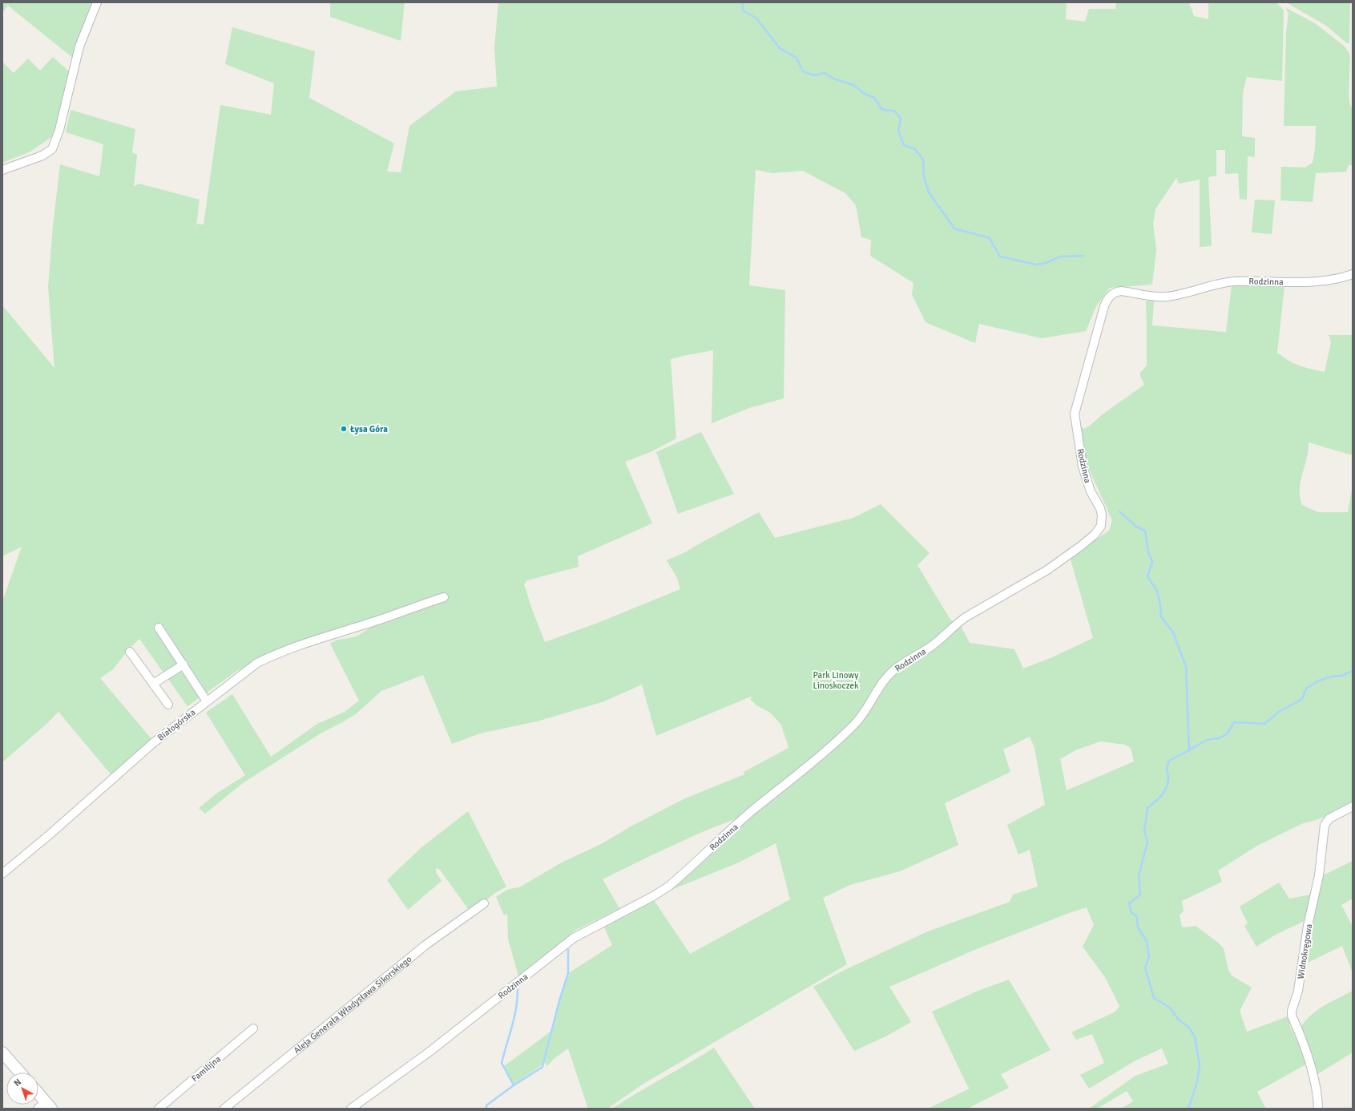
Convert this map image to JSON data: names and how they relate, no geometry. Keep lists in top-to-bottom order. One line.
{"streets":{"street":["Rodzinna","Białogórska","Widnokręgowa","Aleja Generała Władysława Sikorskiego","Familijna"]},"parks":["Park Linowy Linoskoczek"],"places":["Łysa Góra"],"north":"top left"}
